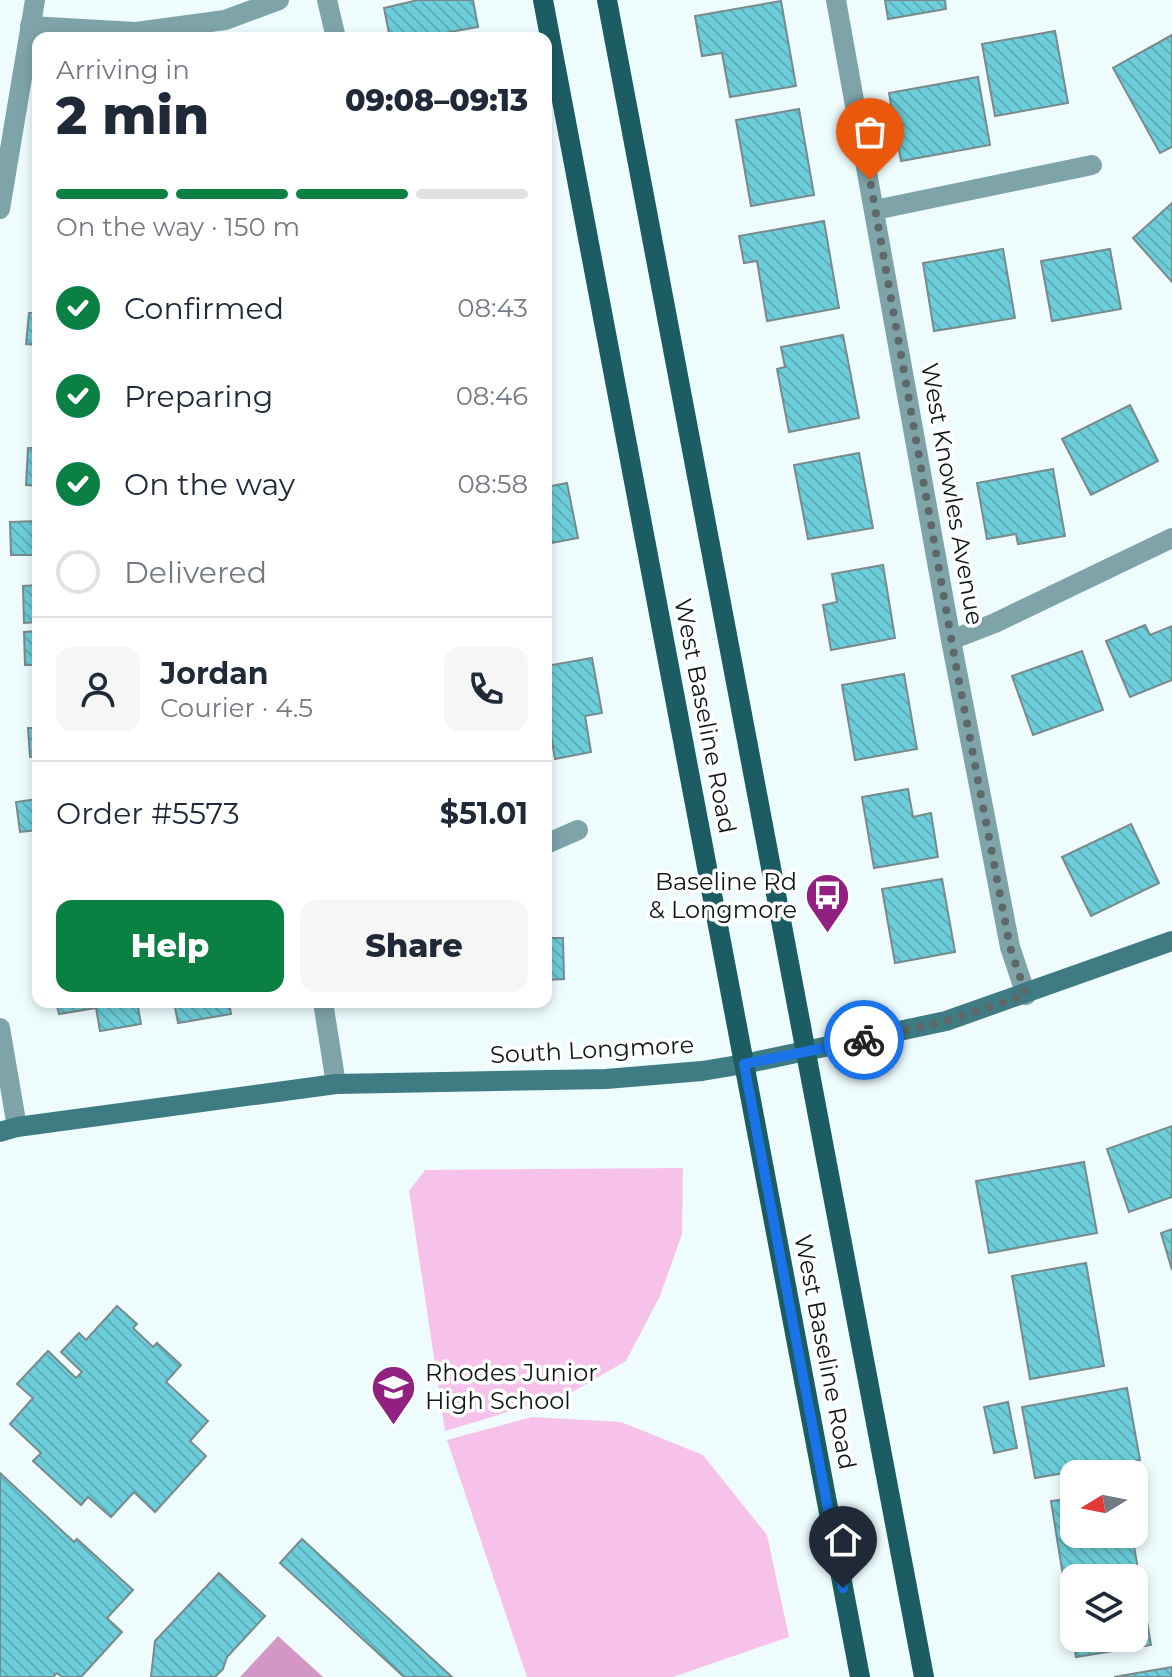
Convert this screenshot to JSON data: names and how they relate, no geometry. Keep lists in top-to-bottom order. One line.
{"streets":{"main road":["West Baseline Road"],"street":["West Knowles Avenue","South Longmore"]},"crossings":[["West Knowles Avenue","South Longmore"],["West Baseline Road","South Longmore"]],"places":{"bus stop":["Baseline Rd & Longmore"],"school or university":["Rhodes Junior High School"]},"north":"left","page":{"heading":["2 min","Arriving in","09:08–09:13"],"panel":["Jordan","Courier · 4.5","Order #5573","$51.01"],"bar":"On the way · 150 m","list":[["Confirmed","08:43"],["Preparing","08:46"],["On the way","08:58"],"Delivered"],"buttons":["Help","Share"]}}
